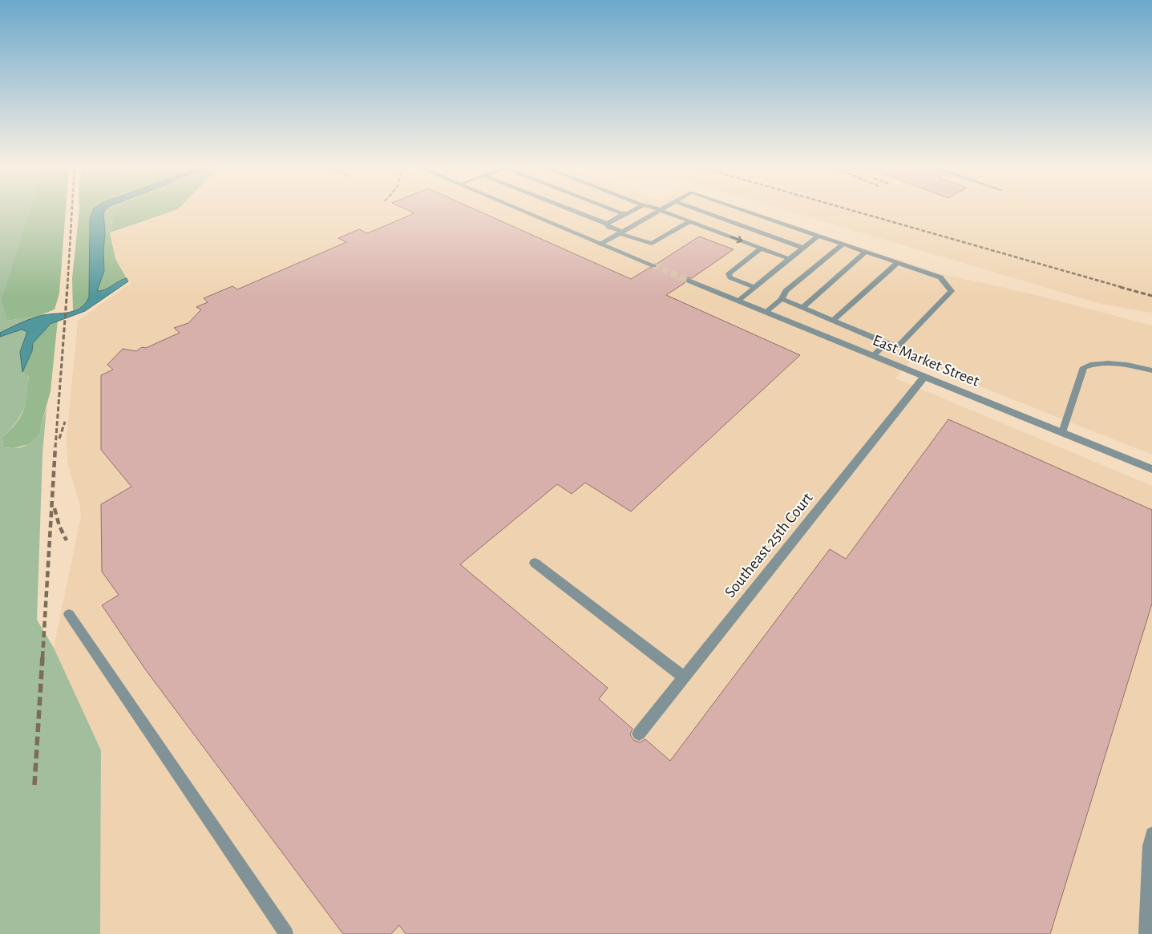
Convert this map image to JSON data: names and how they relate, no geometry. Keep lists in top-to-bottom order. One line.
{"streets":{"street":["East Market Street","Southeast 25th Court"]},"crossings":[["East Market Street","Southeast 25th Court"]]}
